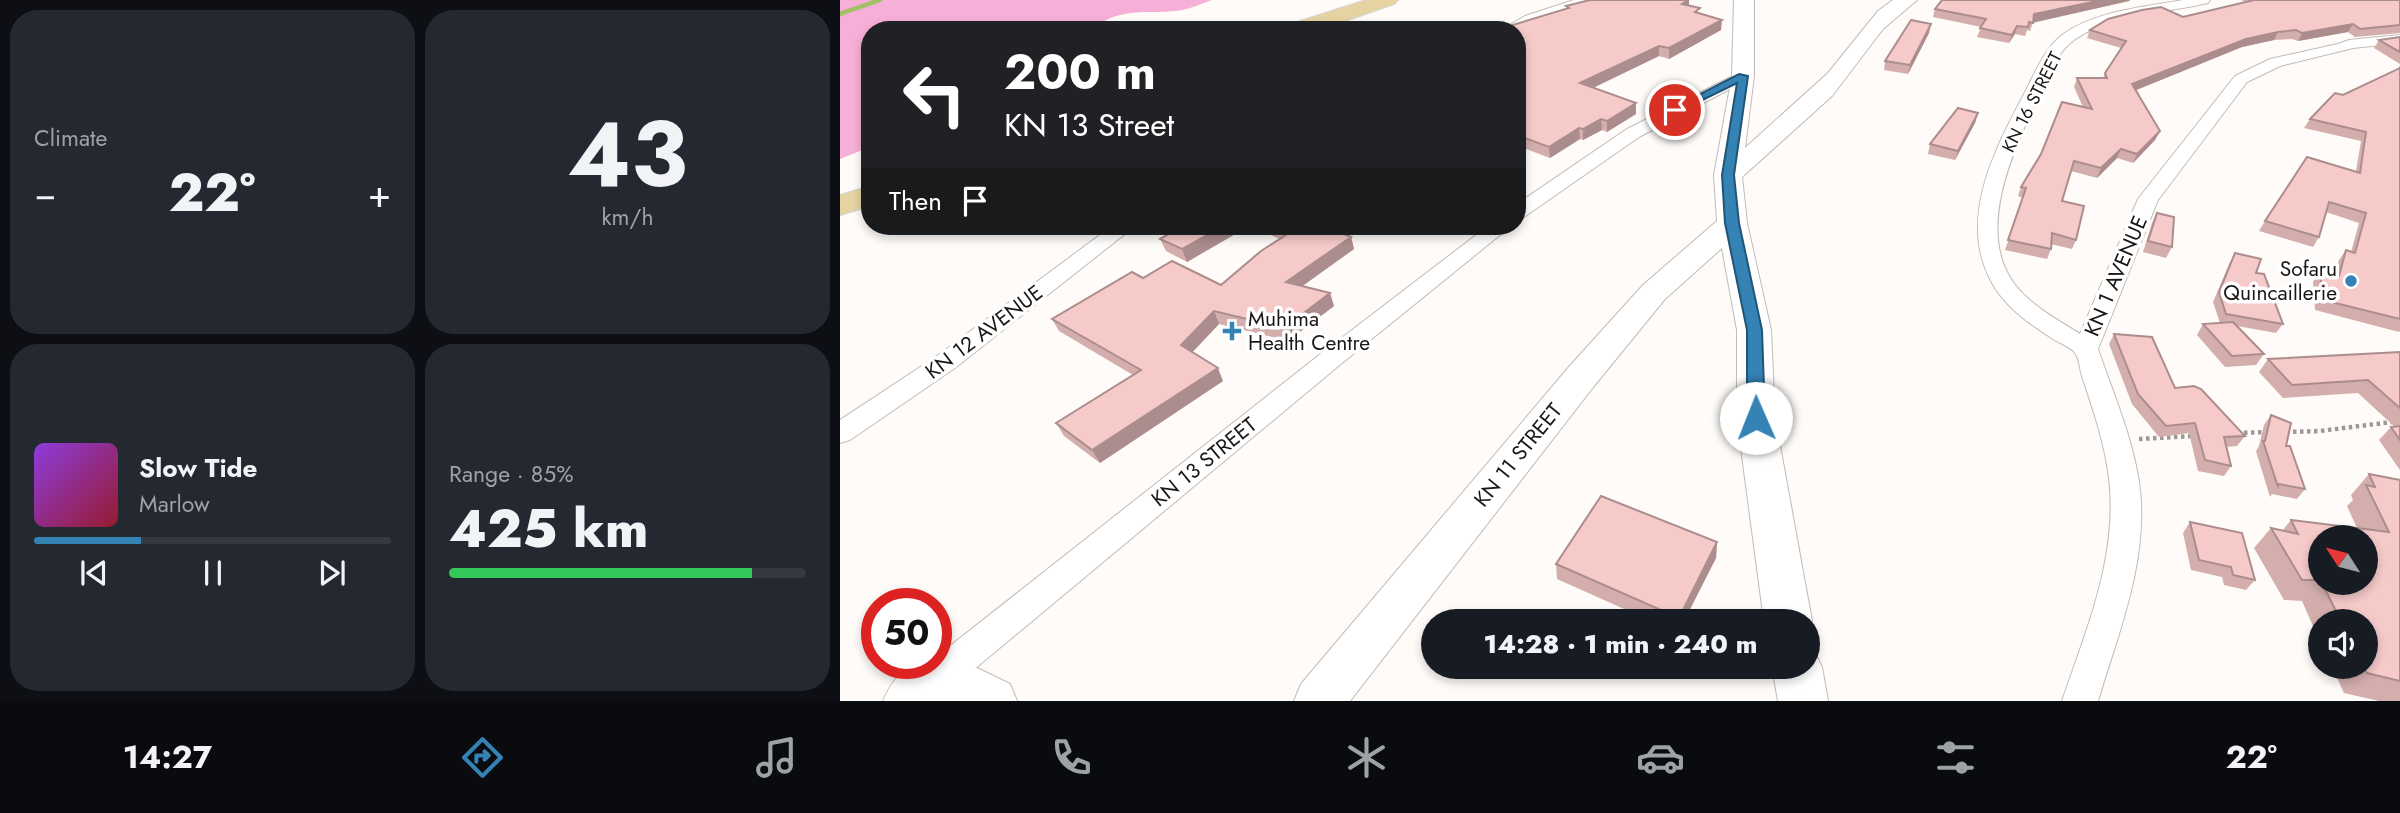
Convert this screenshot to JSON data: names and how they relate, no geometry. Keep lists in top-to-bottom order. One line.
{"streets":{"street":["KN 16 STREET","KN 1 AVENUE","KN 12 AVENUE","KN 11 STREET","KN 13 STREET"]},"crossings":[["KN 16 STREET","KN 1 AVENUE"]],"places":{"other":["Sofaru Quincaillerie"],"health":["Muhima Health Centre"]},"north":"top left","page":{"tile":["Climate",["43","km/h"],["Range · 85%","425 km"]],"turn":["200 m","KN 13 Street"],"heat":["−","22°","+"],"then":"Then","song":["Slow Tide","Marlow"],"limit":"50","trip":"14:28 · 1 min · 240 m","tabs":["14:27","22°"]}}
